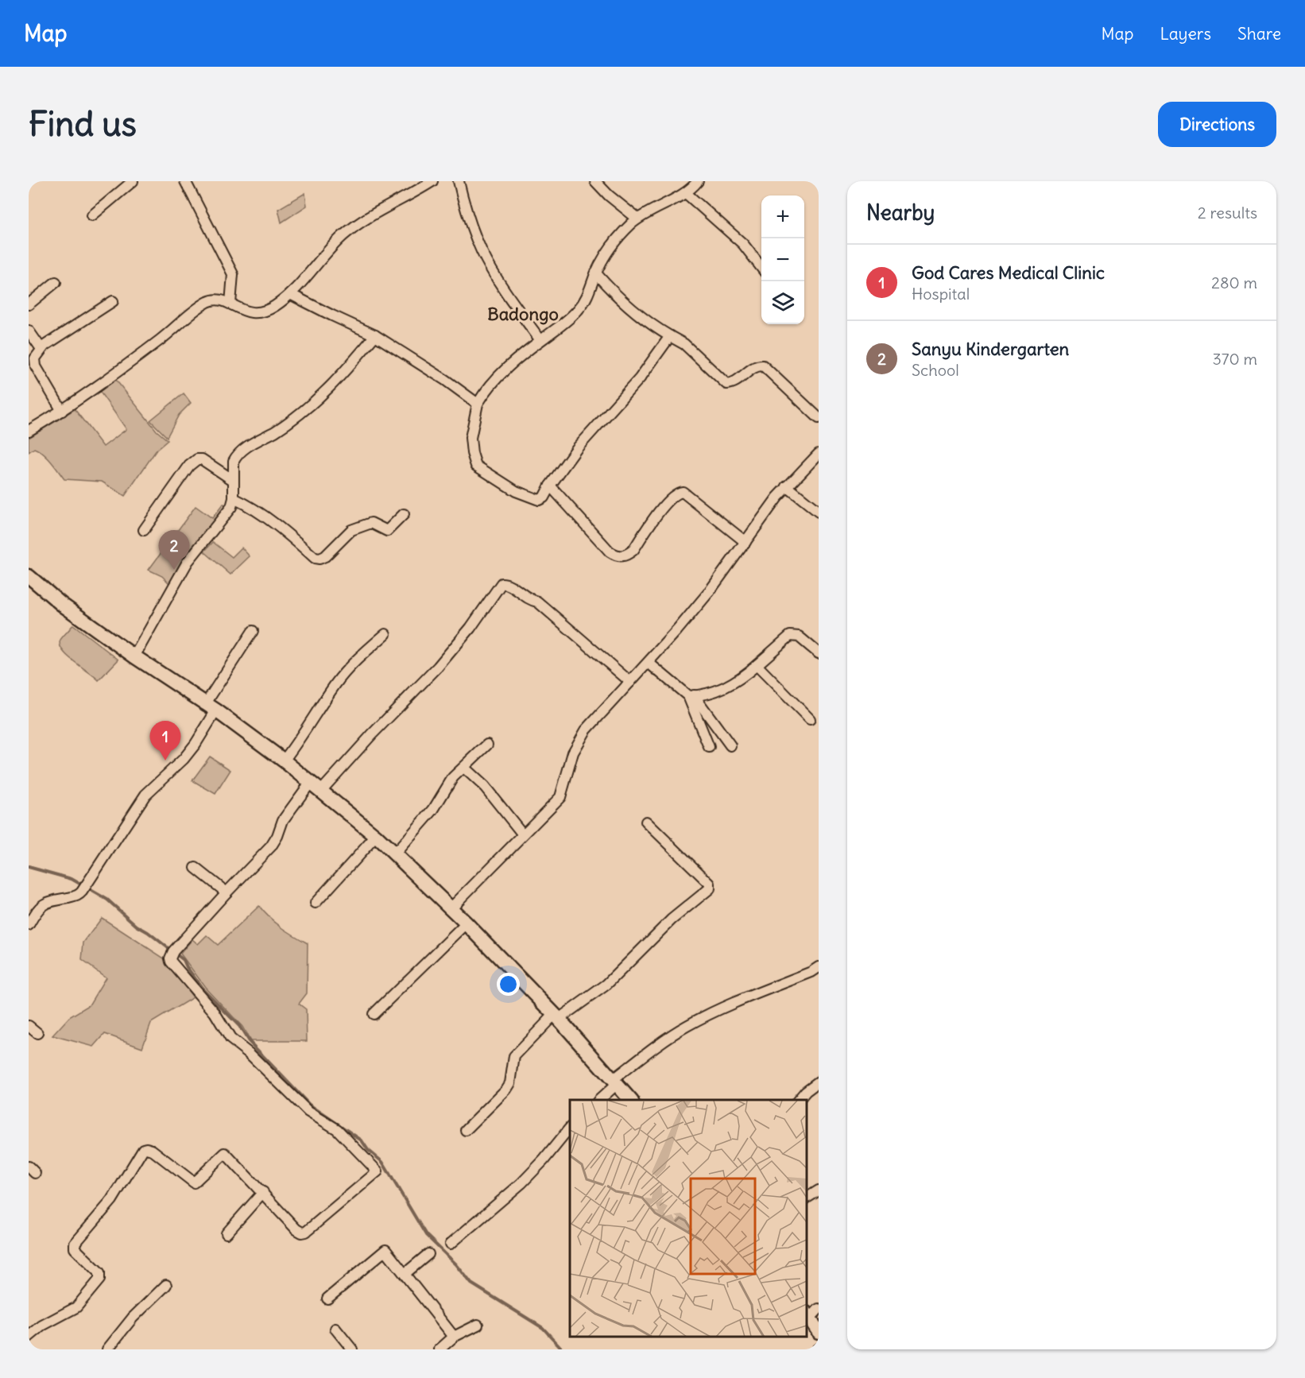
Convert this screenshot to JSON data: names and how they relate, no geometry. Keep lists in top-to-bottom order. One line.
{"districts":["Badongo"],"page":{"header":"Map","nav":["Map","Layers","Share"],"buttons":"Directions","title":"Find us","heading":["Nearby","2 results"],"map_buttons":["+","−"],"list":[{"mark":"1","name":"God Cares Medical Clinic","note":"Hospital","value":"280 m"},{"mark":"2","name":"Sanyu Kindergarten","note":"School","value":"370 m"}],"pins":["2","1"]}}
